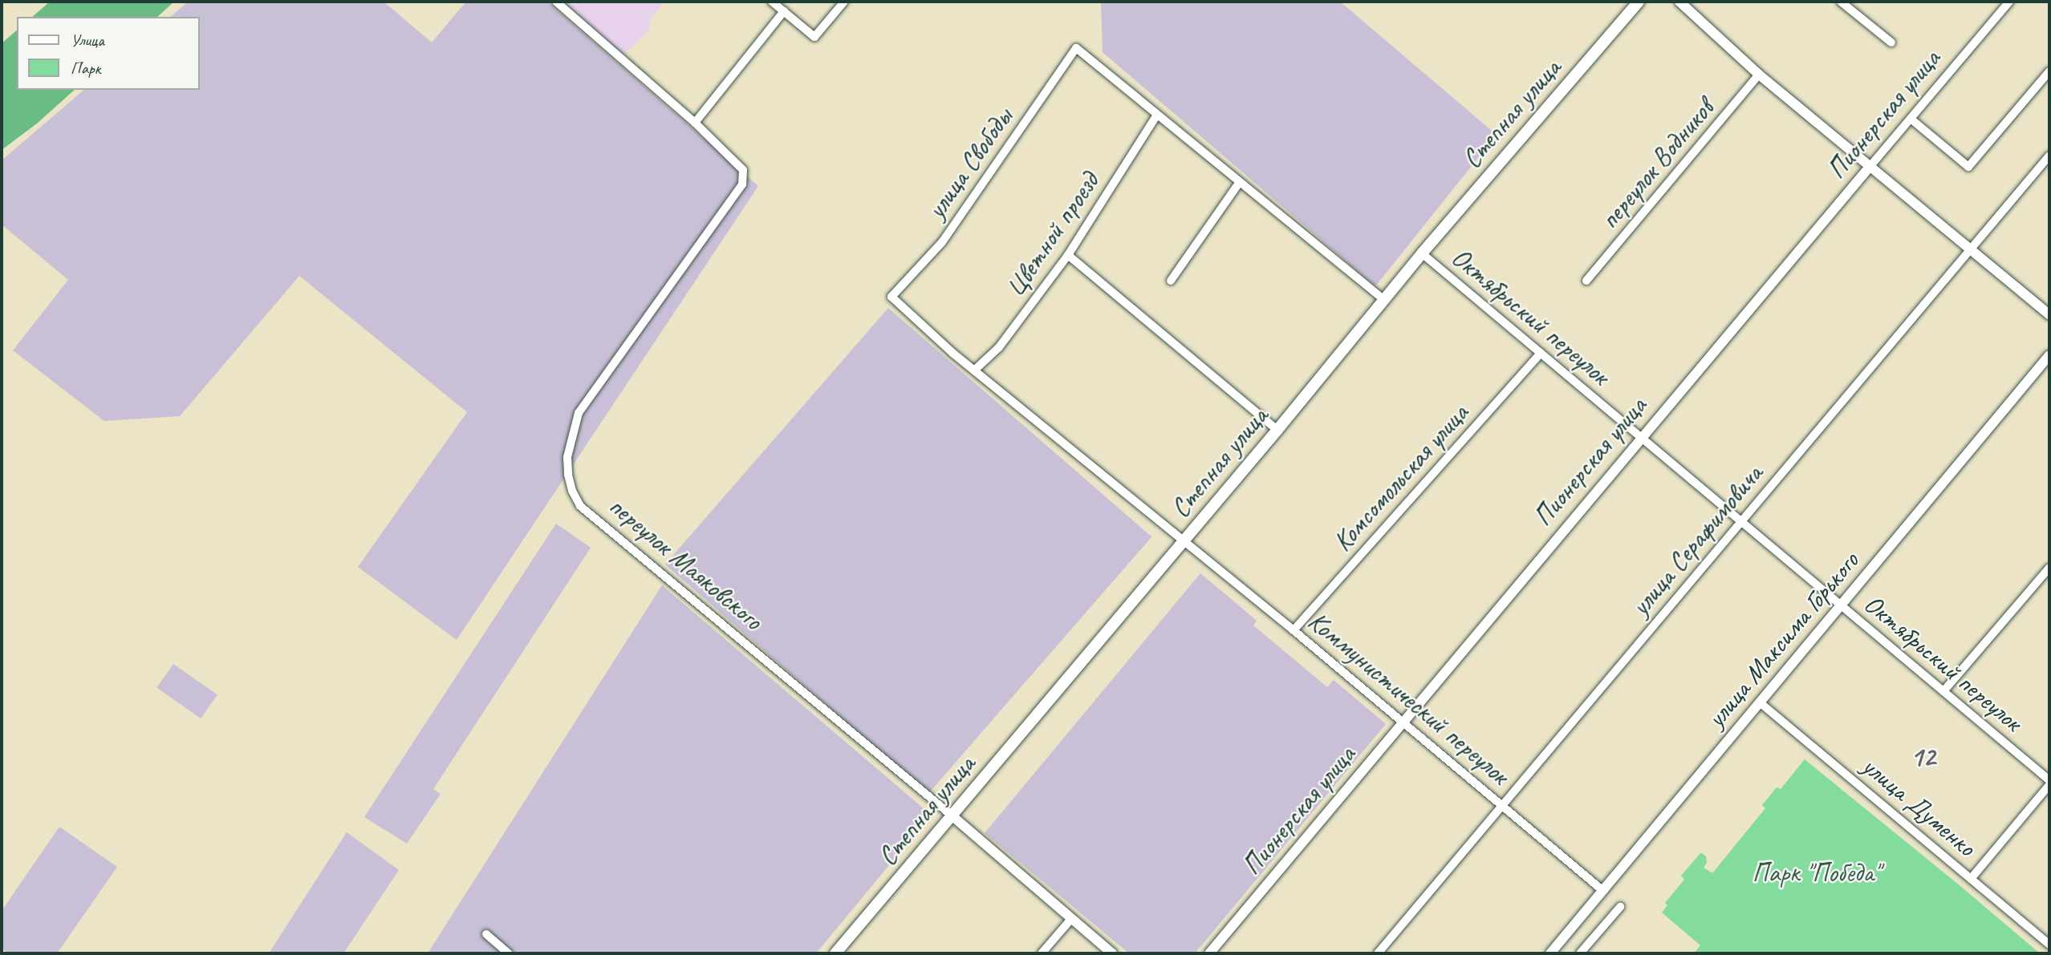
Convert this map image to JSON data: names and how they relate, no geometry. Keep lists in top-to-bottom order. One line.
{"streets":{"main road":["Степная улица"],"street":["Пионерская улица","улица Свободы","переулок Водников","Цветной проезд","Октябрьский переулок","Комсомольская улица","улица Серафимовича","переулок Маяковского","улица Максима Горького","Коммунистический переулок","улица Думенко"]},"crossings":[["Степная улица","Октябрьский переулок"],["Степная улица","переулок Маяковского"],["Степная улица","Коммунистический переулок"],["Пионерская улица","Октябрьский переулок"],["Пионерская улица","Коммунистический переулок"],["улица Свободы","Цветной проезд"],["улица Свободы","Коммунистический переулок"],["Цветной проезд","Коммунистический переулок"],["Октябрьский переулок","Комсомольская улица"],["Октябрьский переулок","улица Серафимовича"],["Октябрьский переулок","улица Максима Горького"],["Комсомольская улица","Коммунистический переулок"],["улица Серафимовича","Коммунистический переулок"],["улица Максима Горького","Коммунистический переулок"],["улица Максима Горького","улица Думенко"]],"districts":["12"],"parks":["Парк \"Победа\""],"legend":["Улица","Парк"]}
